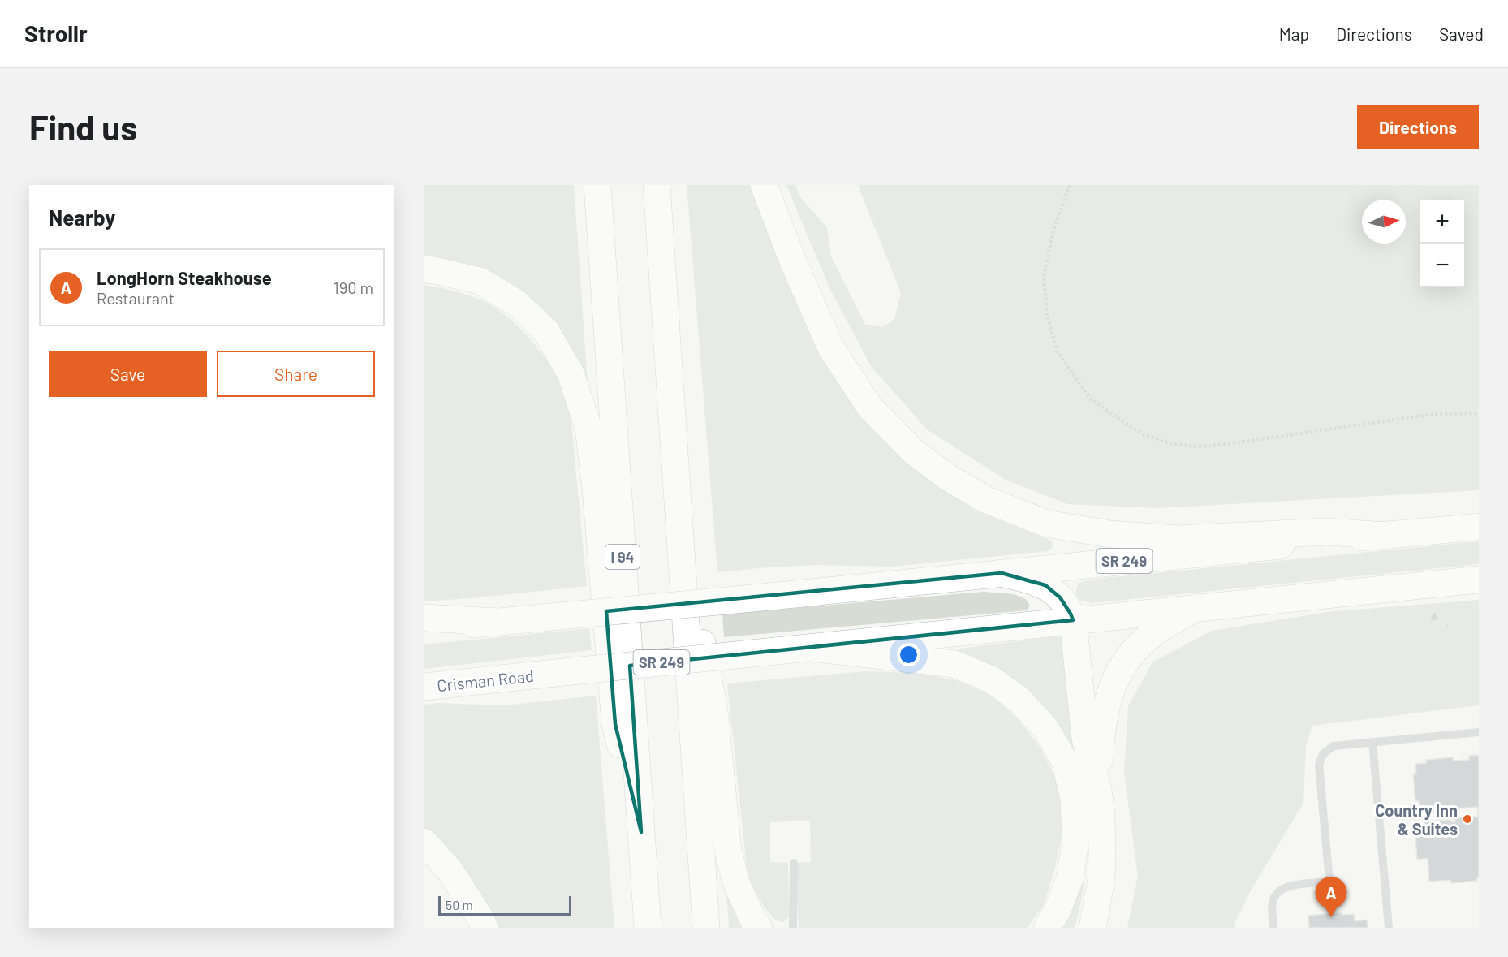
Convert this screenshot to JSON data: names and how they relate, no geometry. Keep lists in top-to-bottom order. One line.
{"streets":{"main road":["I 94","SR 249","Crisman Road"]},"crossings":[["SR 249","Crisman Road"]],"places":["Country Inn & Suites"],"scale_bar":"50 m","north":"right","page":{"header":"Strollr","nav":["Map","Directions","Saved"],"buttons":["Directions",["Save","Share"]],"title":"Find us","heading":"Nearby","map_buttons":["+","−"],"list":[{"mark":"A","name":"LongHorn Steakhouse","note":"Restaurant","value":"190 m"}],"pins":"A","scale":"50 m"}}
